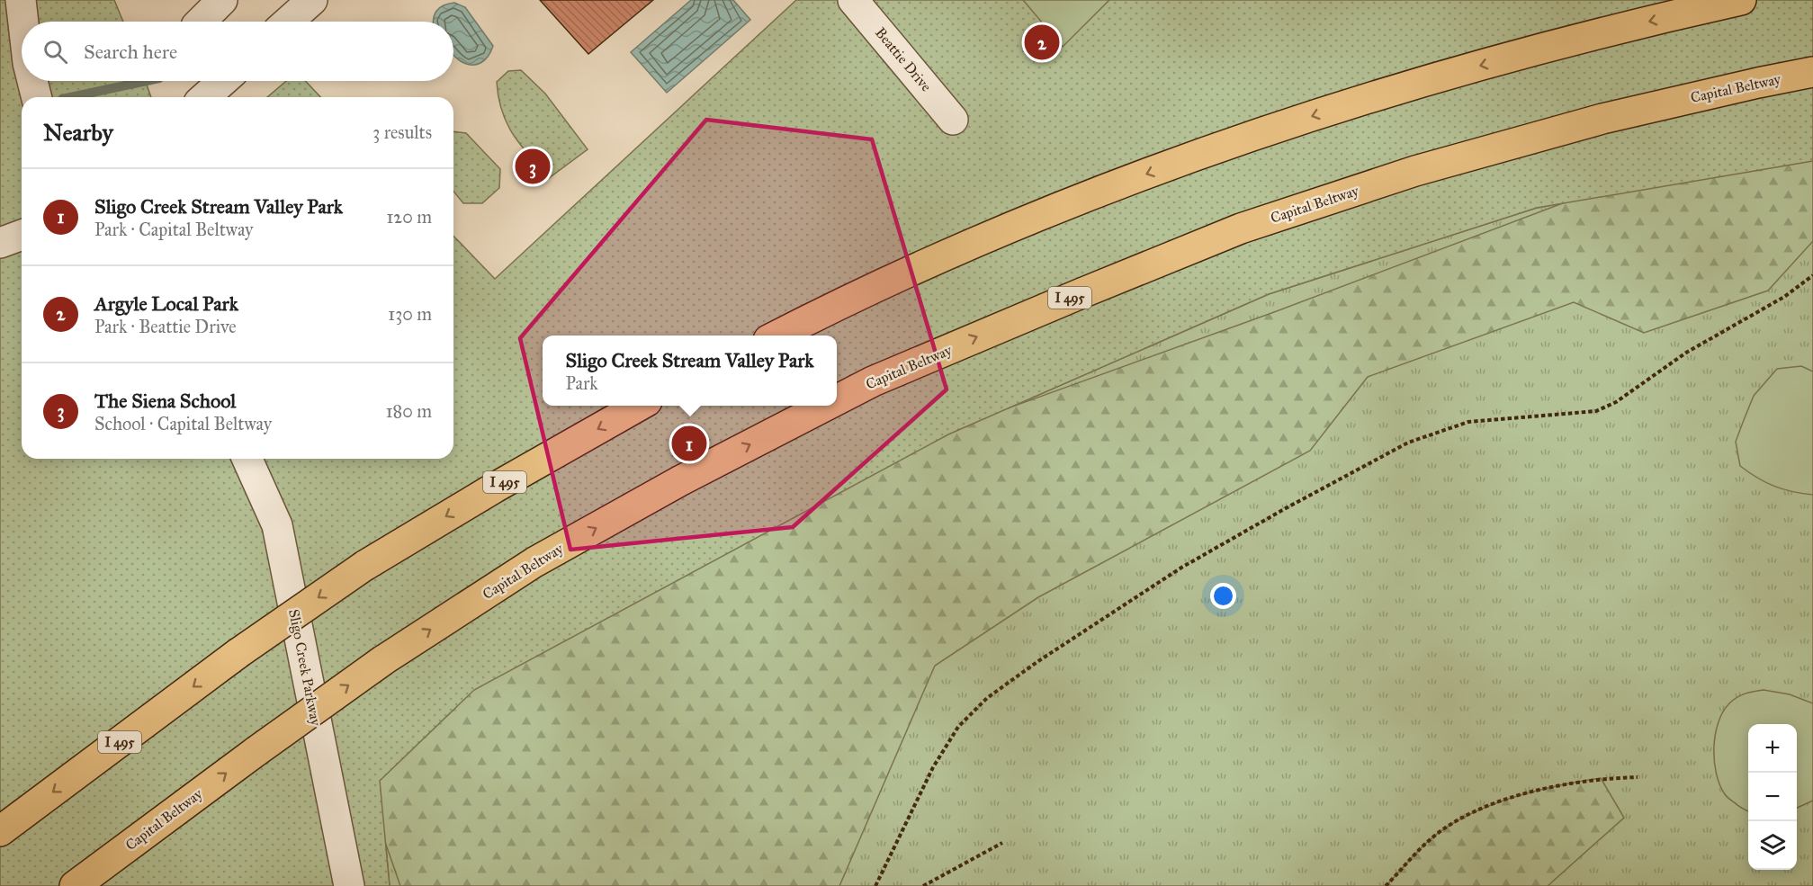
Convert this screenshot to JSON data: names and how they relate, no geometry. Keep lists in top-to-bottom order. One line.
{"streets":{"highway":["Capital Beltway","I 495"],"street":["Beattie Drive","Sligo Creek Parkway"]},"page":{"search":"Search here","pins":["2","3","1"],"heading":["Nearby","3 results"],"list":[{"mark":"1","name":"Sligo Creek Stream Valley Park","note":"Park · Capital Beltway","value":"120 m"},{"mark":"2","name":"Argyle Local Park","note":"Park · Beattie Drive","value":"130 m"},{"mark":"3","name":"The Siena School","note":"School · Capital Beltway","value":"180 m"}],"popup":["Sligo Creek Stream Valley Park","Park"],"map_buttons":["+","−"]}}
